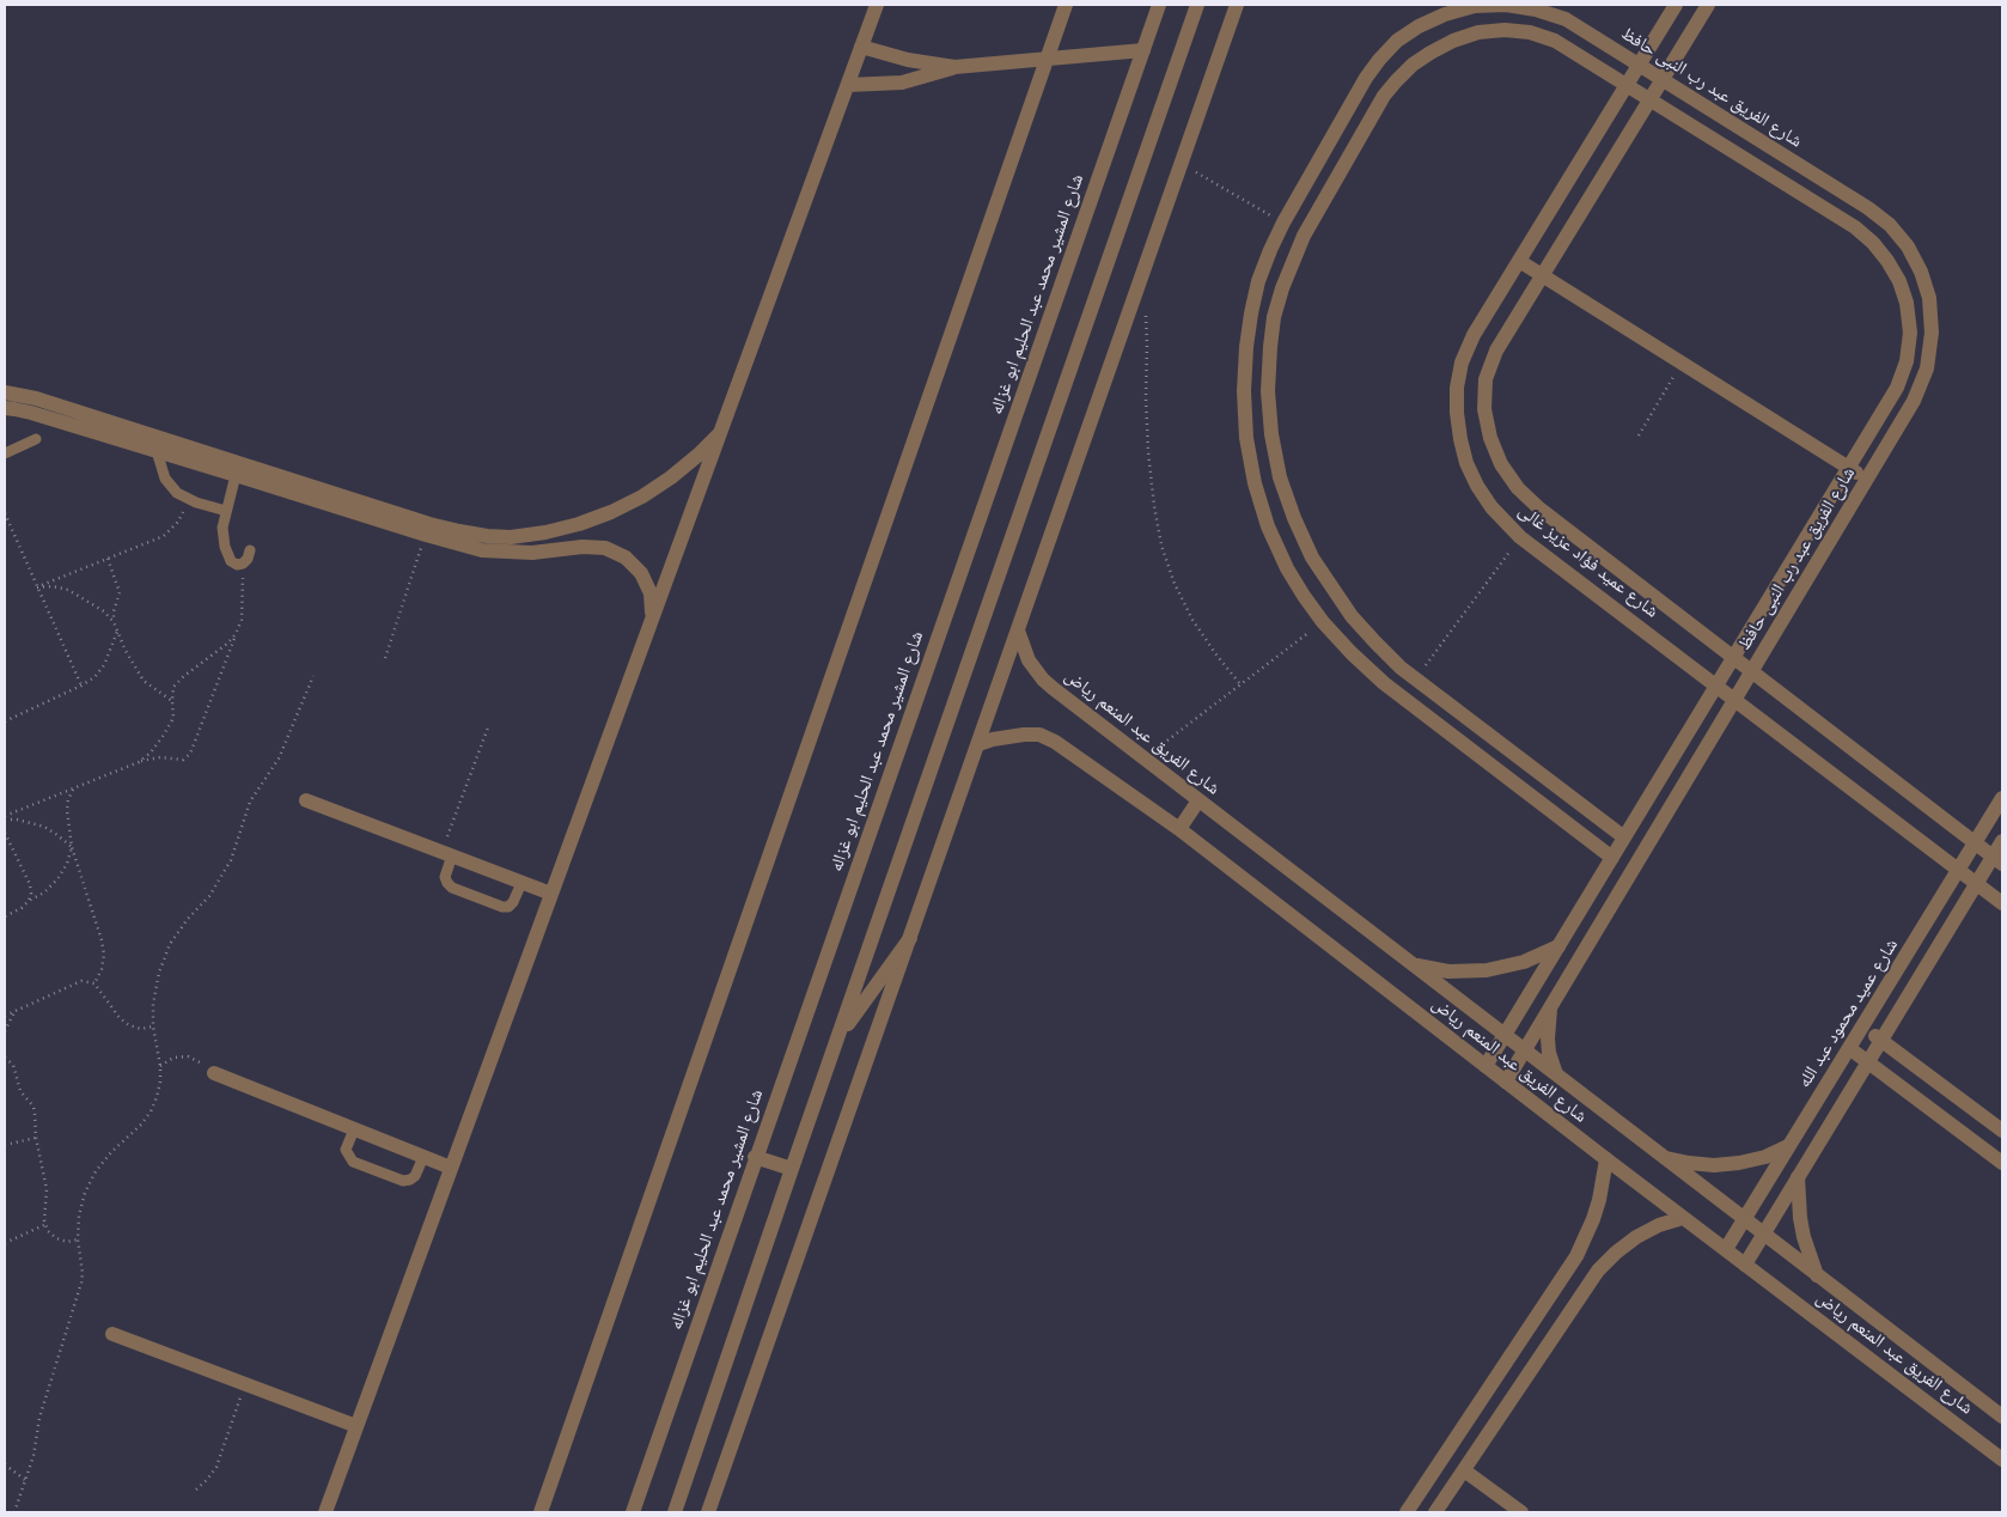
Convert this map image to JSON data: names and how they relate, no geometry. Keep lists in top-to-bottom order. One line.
{"streets":{"street":["شارع الفريق عبد رب النبى حافظ","شارع المشير محمد عبد الحليم ابو غزاله","شارع عميد فؤاد عزيز غالى","شارع الفريق عبد المنعم رياض","شارع عميد محمود عبد الله"]},"crossings":[["شارع الفريق عبد رب النبى حافظ","شارع عميد فؤاد عزيز غالى"],["شارع الفريق عبد رب النبى حافظ","شارع الفريق عبد المنعم رياض"],["شارع عميد فؤاد عزيز غالى","شارع عميد محمود عبد الله"],["شارع الفريق عبد المنعم رياض","شارع عميد محمود عبد الله"]]}
